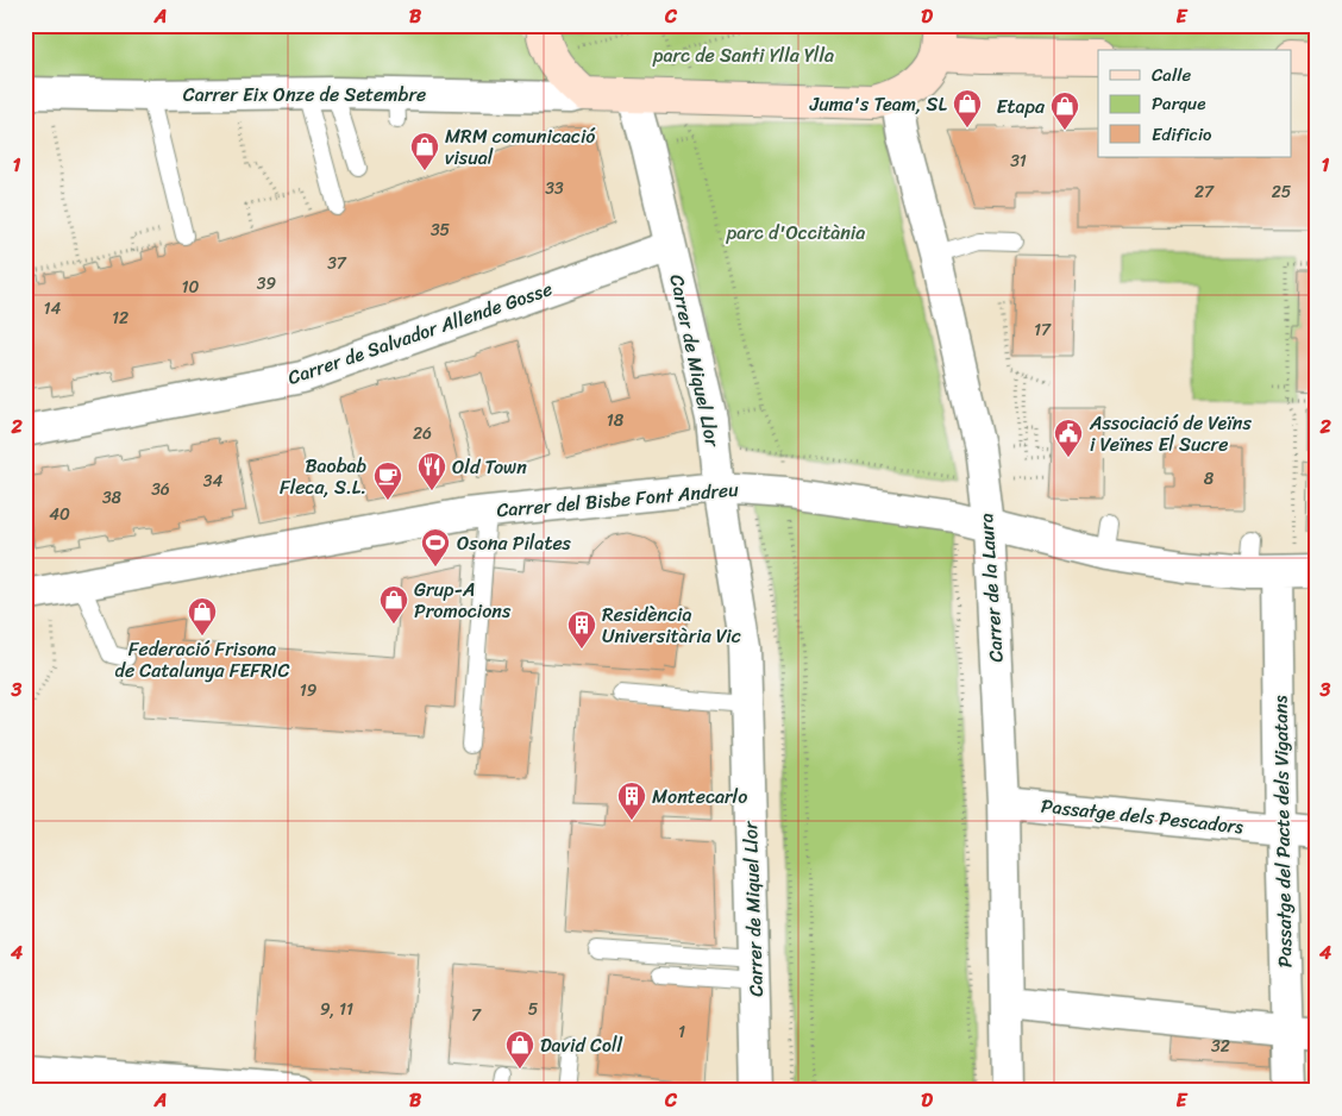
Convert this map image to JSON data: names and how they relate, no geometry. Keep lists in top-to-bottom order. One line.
{"streets":{"street":["Carrer Eix Onze de Setembre","Carrer de Salvador Allende Gosse","Carrer de Miquel Llor","Carrer del Bisbe Font Andreu","Carrer de la Laura","Passatge dels Pescadors","Passatge del Pacte dels Vigatans"]},"crossings":[["Carrer Eix Onze de Setembre","Carrer de Miquel Llor"],["Carrer Eix Onze de Setembre","Carrer de la Laura"],["Carrer de Salvador Allende Gosse","Carrer de Miquel Llor"],["Carrer de Miquel Llor","Carrer del Bisbe Font Andreu"],["Carrer del Bisbe Font Andreu","Carrer de la Laura"],["Carrer del Bisbe Font Andreu","Passatge del Pacte dels Vigatans"],["Carrer de la Laura","Passatge dels Pescadors"],["Passatge dels Pescadors","Passatge del Pacte dels Vigatans"]],"parks":["parc de Santi Ylla Ylla","parc d'Occitània"],"places":{"shop":["Juma's Team, SL","Etapa","MRM comunicació visual","Grup-A Promocions","Federació Frisona de Catalunya FEFRIC","David Coll"],"public building":["Associació de Veïns i Veïnes El Sucre"],"restaurant":["Old Town"],"cafe":["Baobab Fleca, S.L."],"sports":["Osona Pilates"],"building":["Residència Universitària Vic","Montecarlo"]},"house_numbers":["31","33","27","25","35","37","39","10","14","12","17","18","26","8","34","36","38","40","19","9, 11","5","7","1","32"],"legend":["Calle","Parque","Edificio"],"grid":{"columns":["A","B","C","D","E"],"rows":["1","2","3","4"]}}
